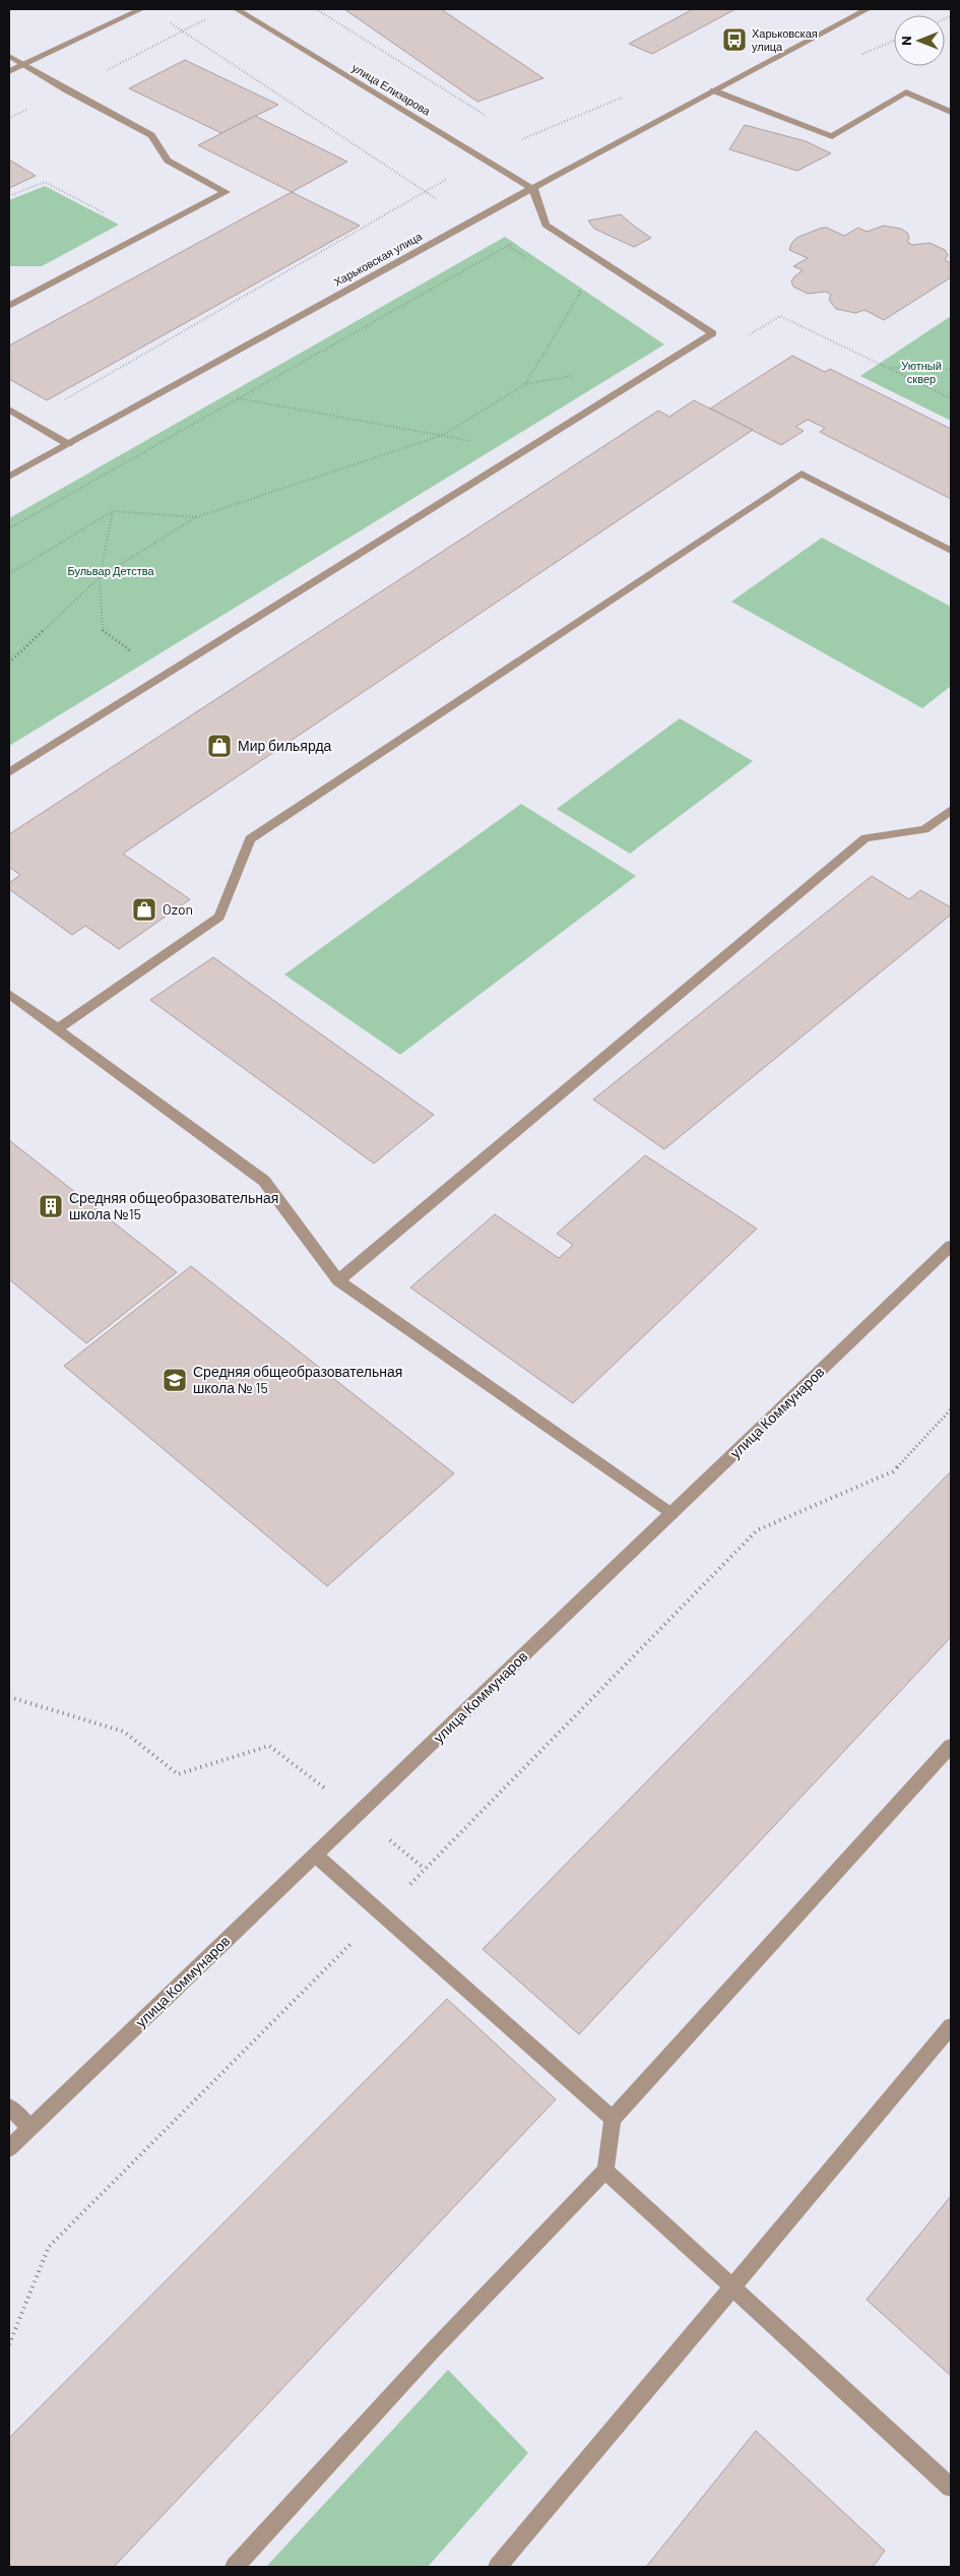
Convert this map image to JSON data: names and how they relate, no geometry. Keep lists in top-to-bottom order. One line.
{"streets":{"street":["улица Елизарова","Харьковская улица","улица Коммунаров"]},"crossings":[["улица Елизарова","Харьковская улица"]],"parks":["Уютный сквер","Бульвар Детства"],"places":{"bus stop":["Харьковская улица"],"shop":["Мир бильярда","Ozon"],"building":["Средняя общеобразовательная школа №15"],"school or university":["Средняя общеобразовательная школа № 15"]},"north":"left"}
